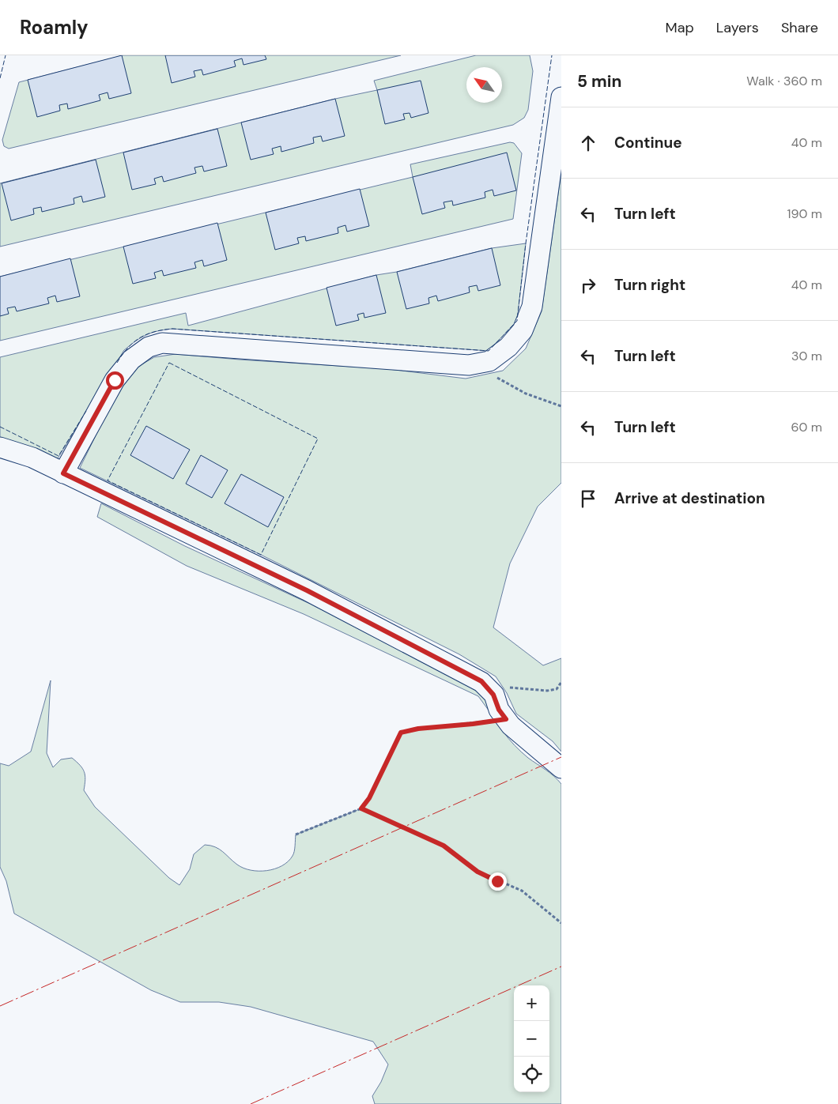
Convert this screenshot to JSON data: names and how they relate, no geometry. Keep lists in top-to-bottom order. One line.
{"north":"top left","page":{"header":"Roamly","nav":["Map","Layers","Share"],"heading":["5 min","Walk · 360 m"],"list":[["Continue","40 m"],["Turn left","190 m"],["Turn right","40 m"],["Turn left","30 m"],["Turn left","60 m"],"Arrive at destination"],"map_buttons":["+","−"]}}
